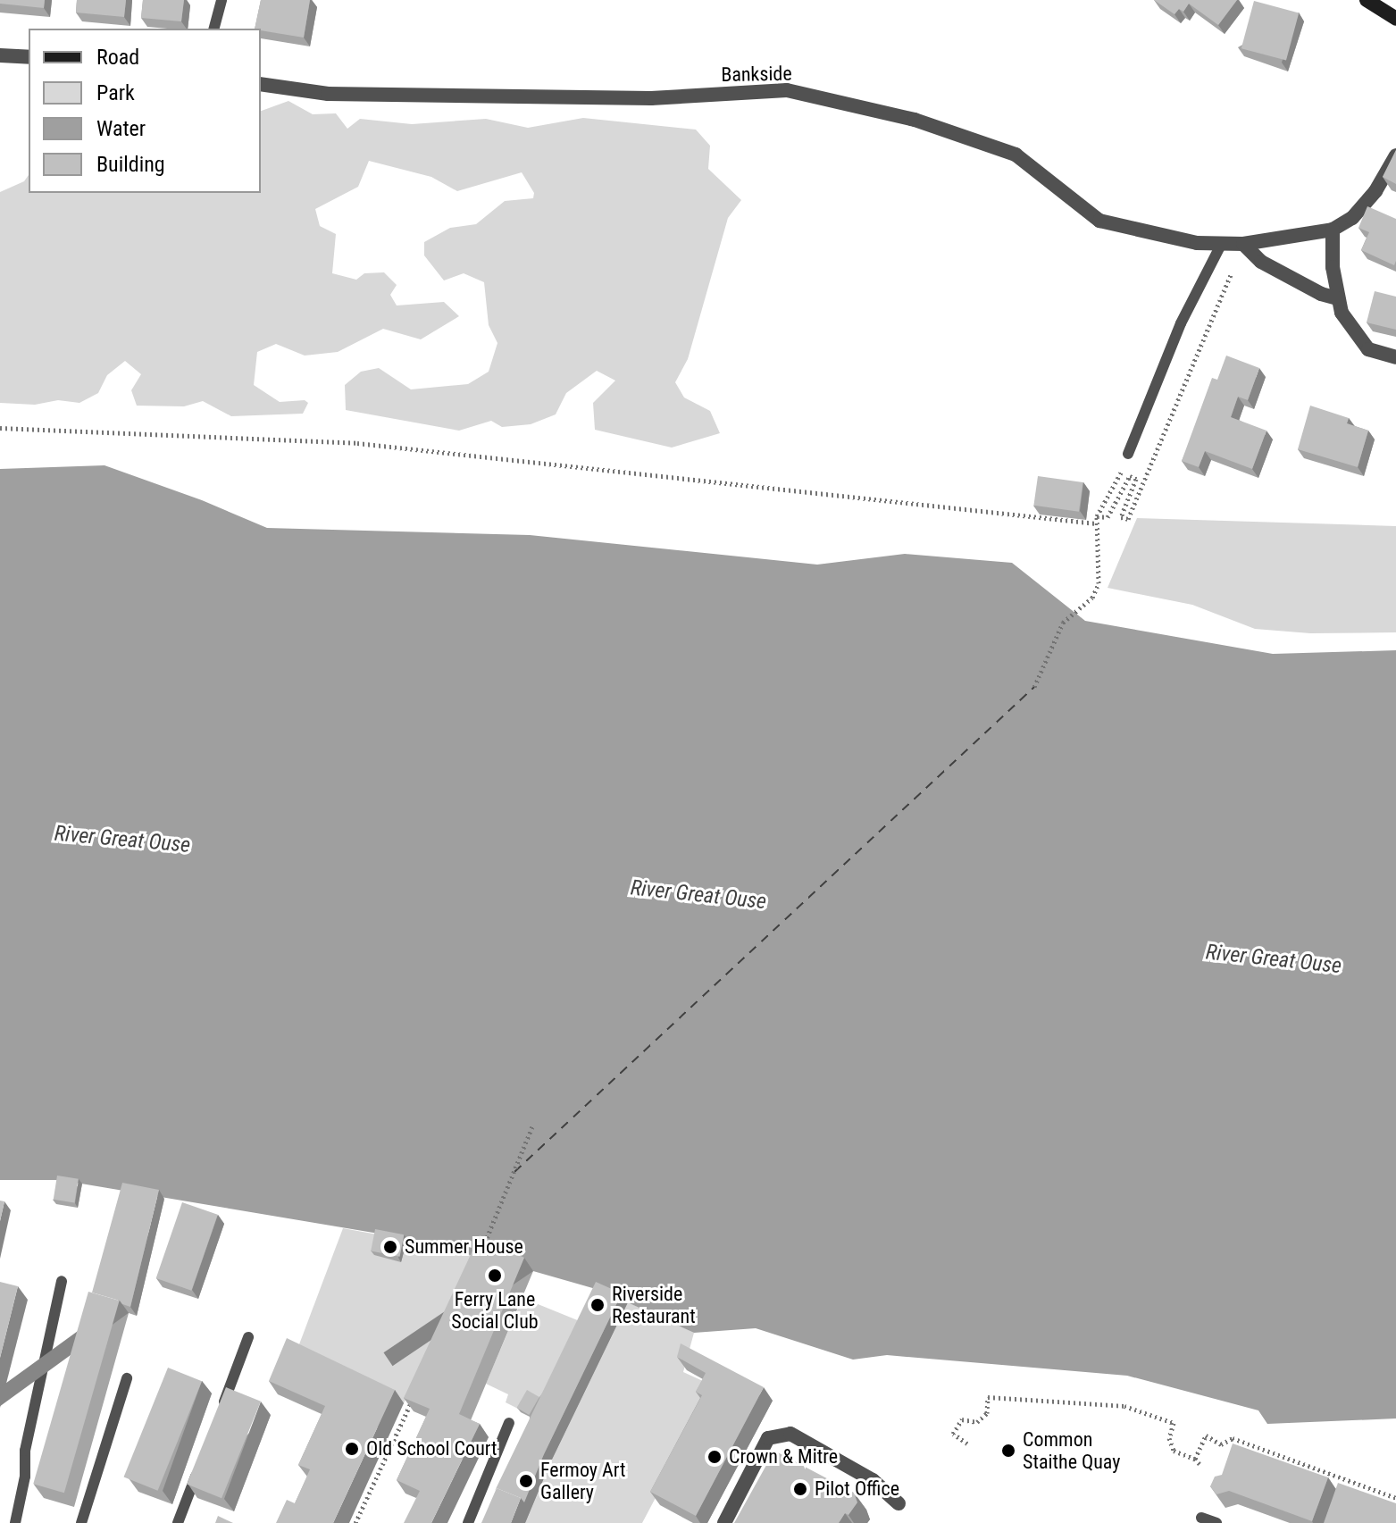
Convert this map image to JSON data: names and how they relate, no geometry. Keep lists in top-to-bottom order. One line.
{"streets":{"street":["Bankside"]},"water":["River Great Ouse"],"places":["Summer House","Ferry Lane Social Club","Riverside Restaurant","Old School Court","Common Staithe Quay","Crown & Mitre","Fermoy Art Gallery","Pilot Office"],"legend":["Road","Park","Water","Building"]}
